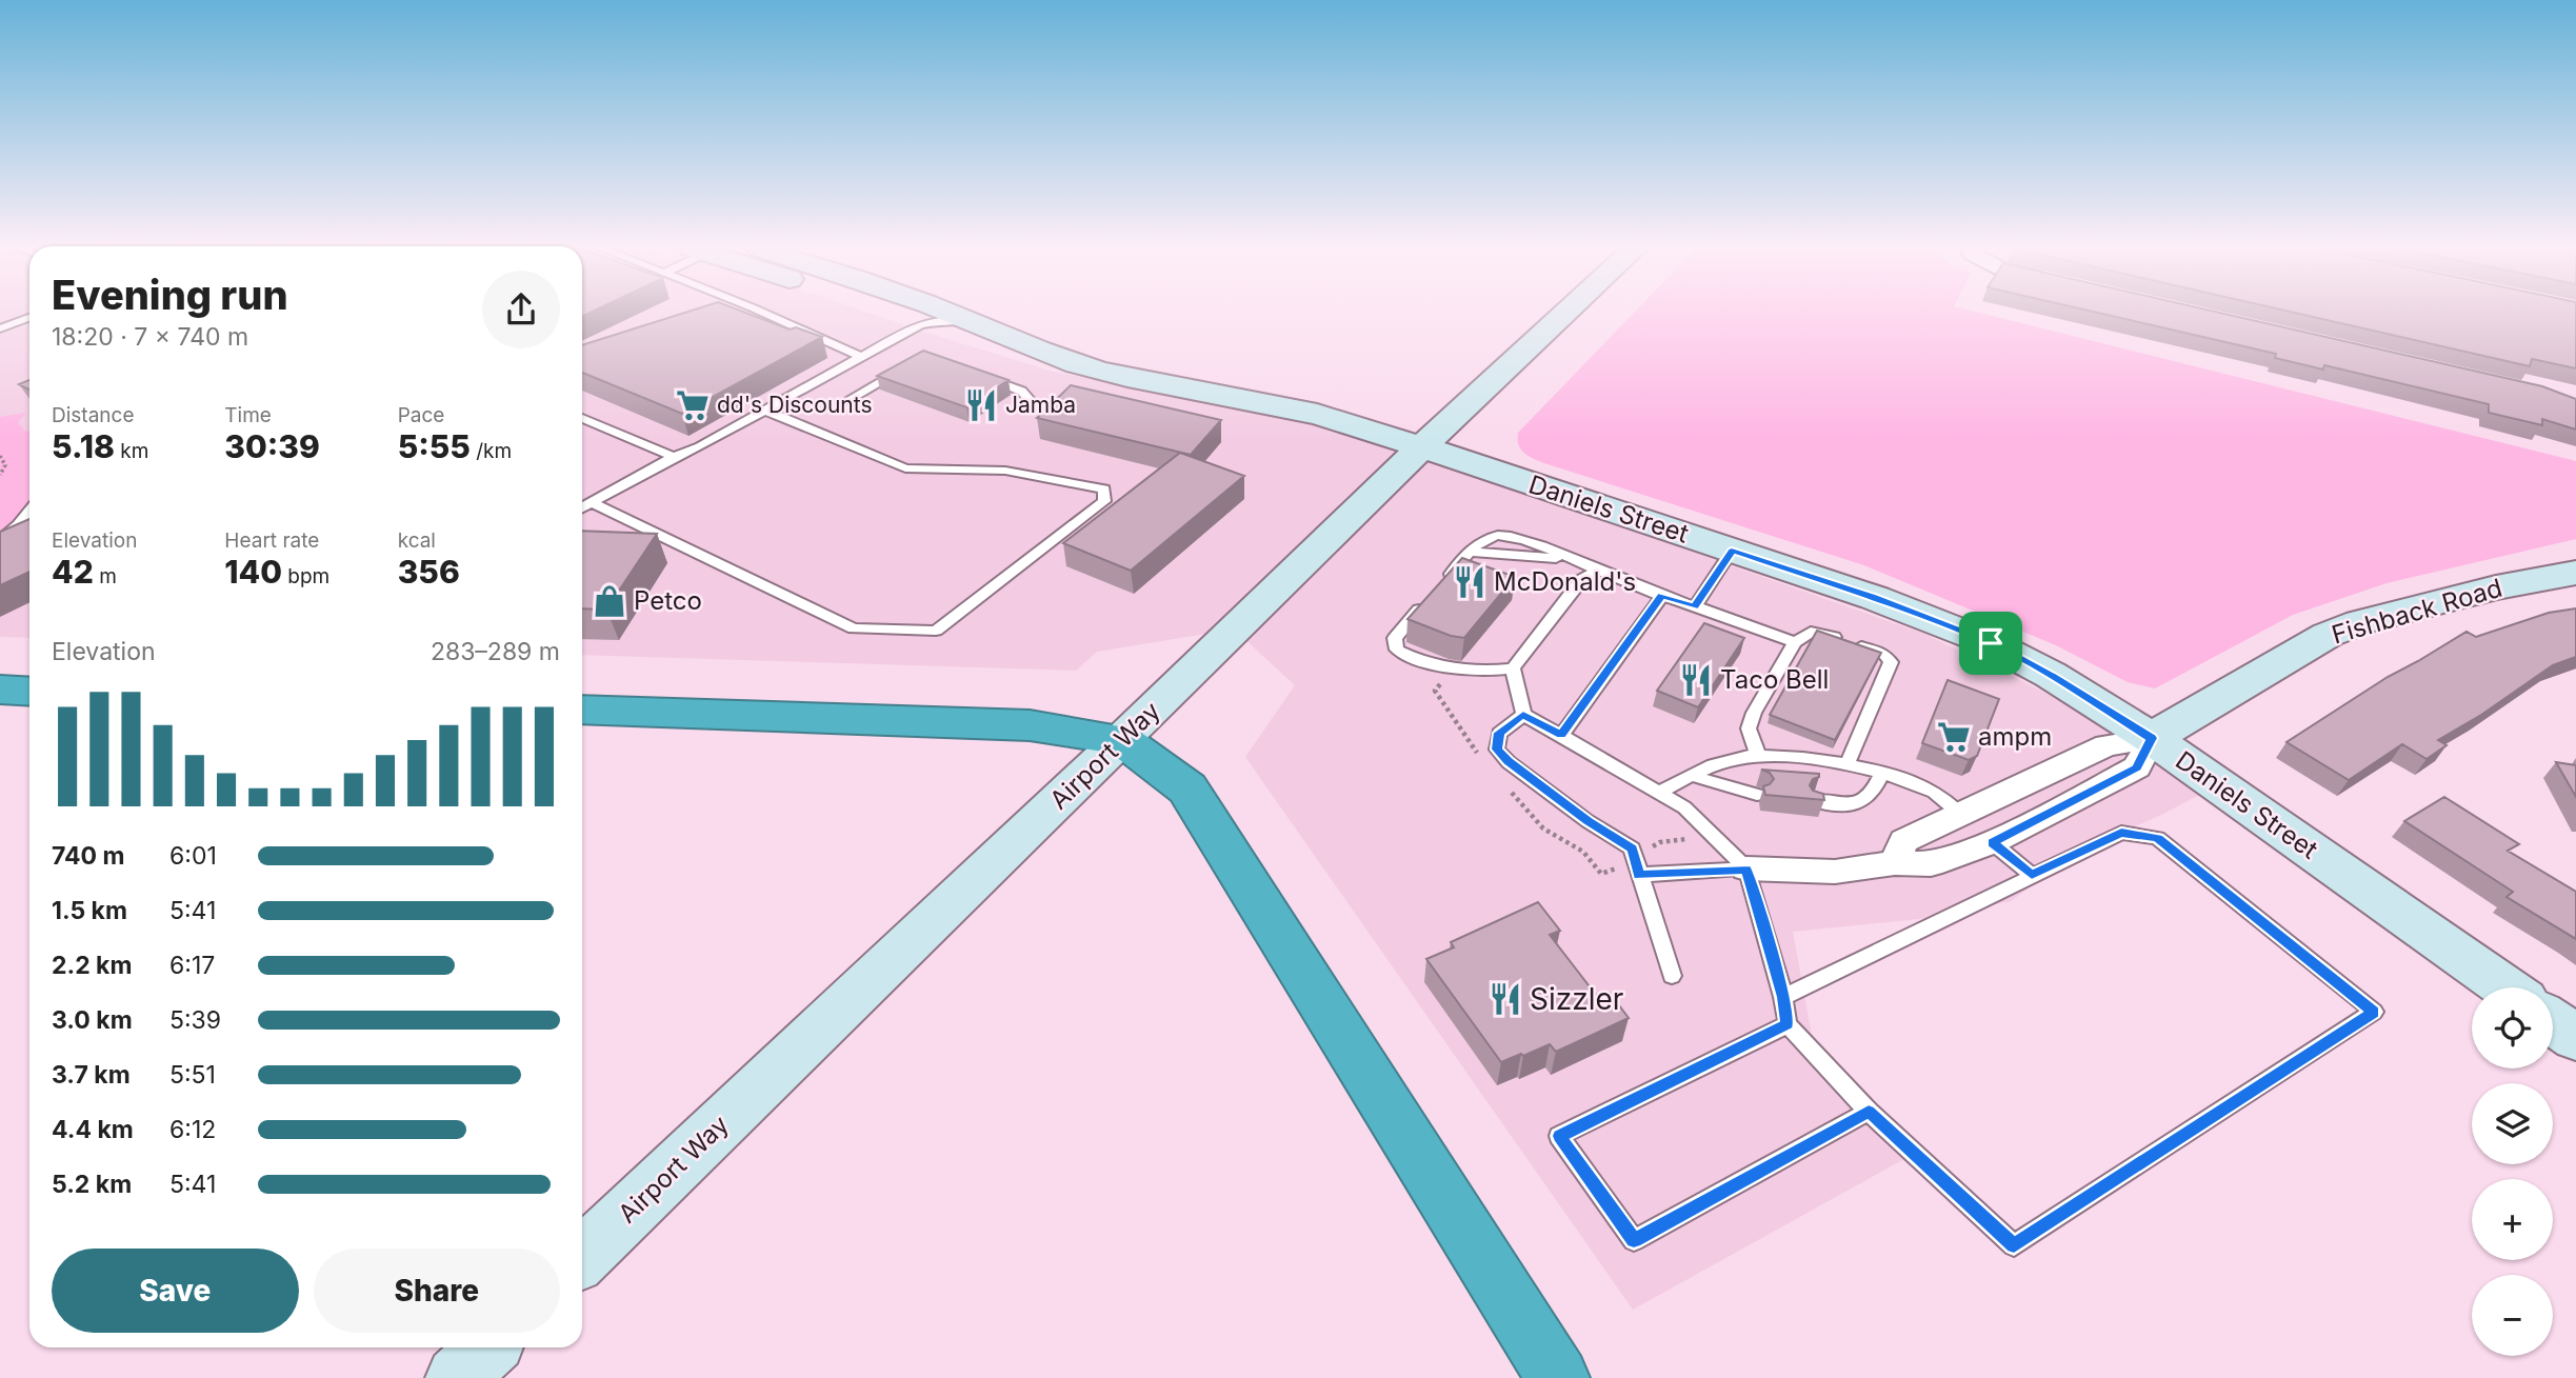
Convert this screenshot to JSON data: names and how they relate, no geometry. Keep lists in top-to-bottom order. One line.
{"streets":{"main road":["Daniels Street","Fishback Road","Airport Way"]},"crossings":[["Daniels Street","Fishback Road"],["Daniels Street","Airport Way"]],"places":{"supermarket":["dd's Discounts","ampm"],"restaurant":["Jamba","McDonald's","Taco Bell","Sizzler"],"shop":["Petco"]},"page":{"heading":["Evening run","18:20 · 7 × 740 m"],"stats":[["Distance","5.18 km"],["Time","30:39"],["Pace","5:55 /km"],["Elevation","42 m"],["Heart rate","140 bpm"],["kcal","356"]],"chart":["Elevation","283–289 m"],"list":[{"name":"740 m","note":"6:01"},{"name":"1.5 km","note":"5:41"},{"name":"2.2 km","note":"6:17"},{"name":"3.0 km","note":"5:39"},{"name":"3.7 km","note":"5:51"},{"name":"4.4 km","note":"6:12"},{"name":"5.2 km","note":"5:41"}],"map_buttons":["+","−"],"buttons":["Save","Share"]}}
